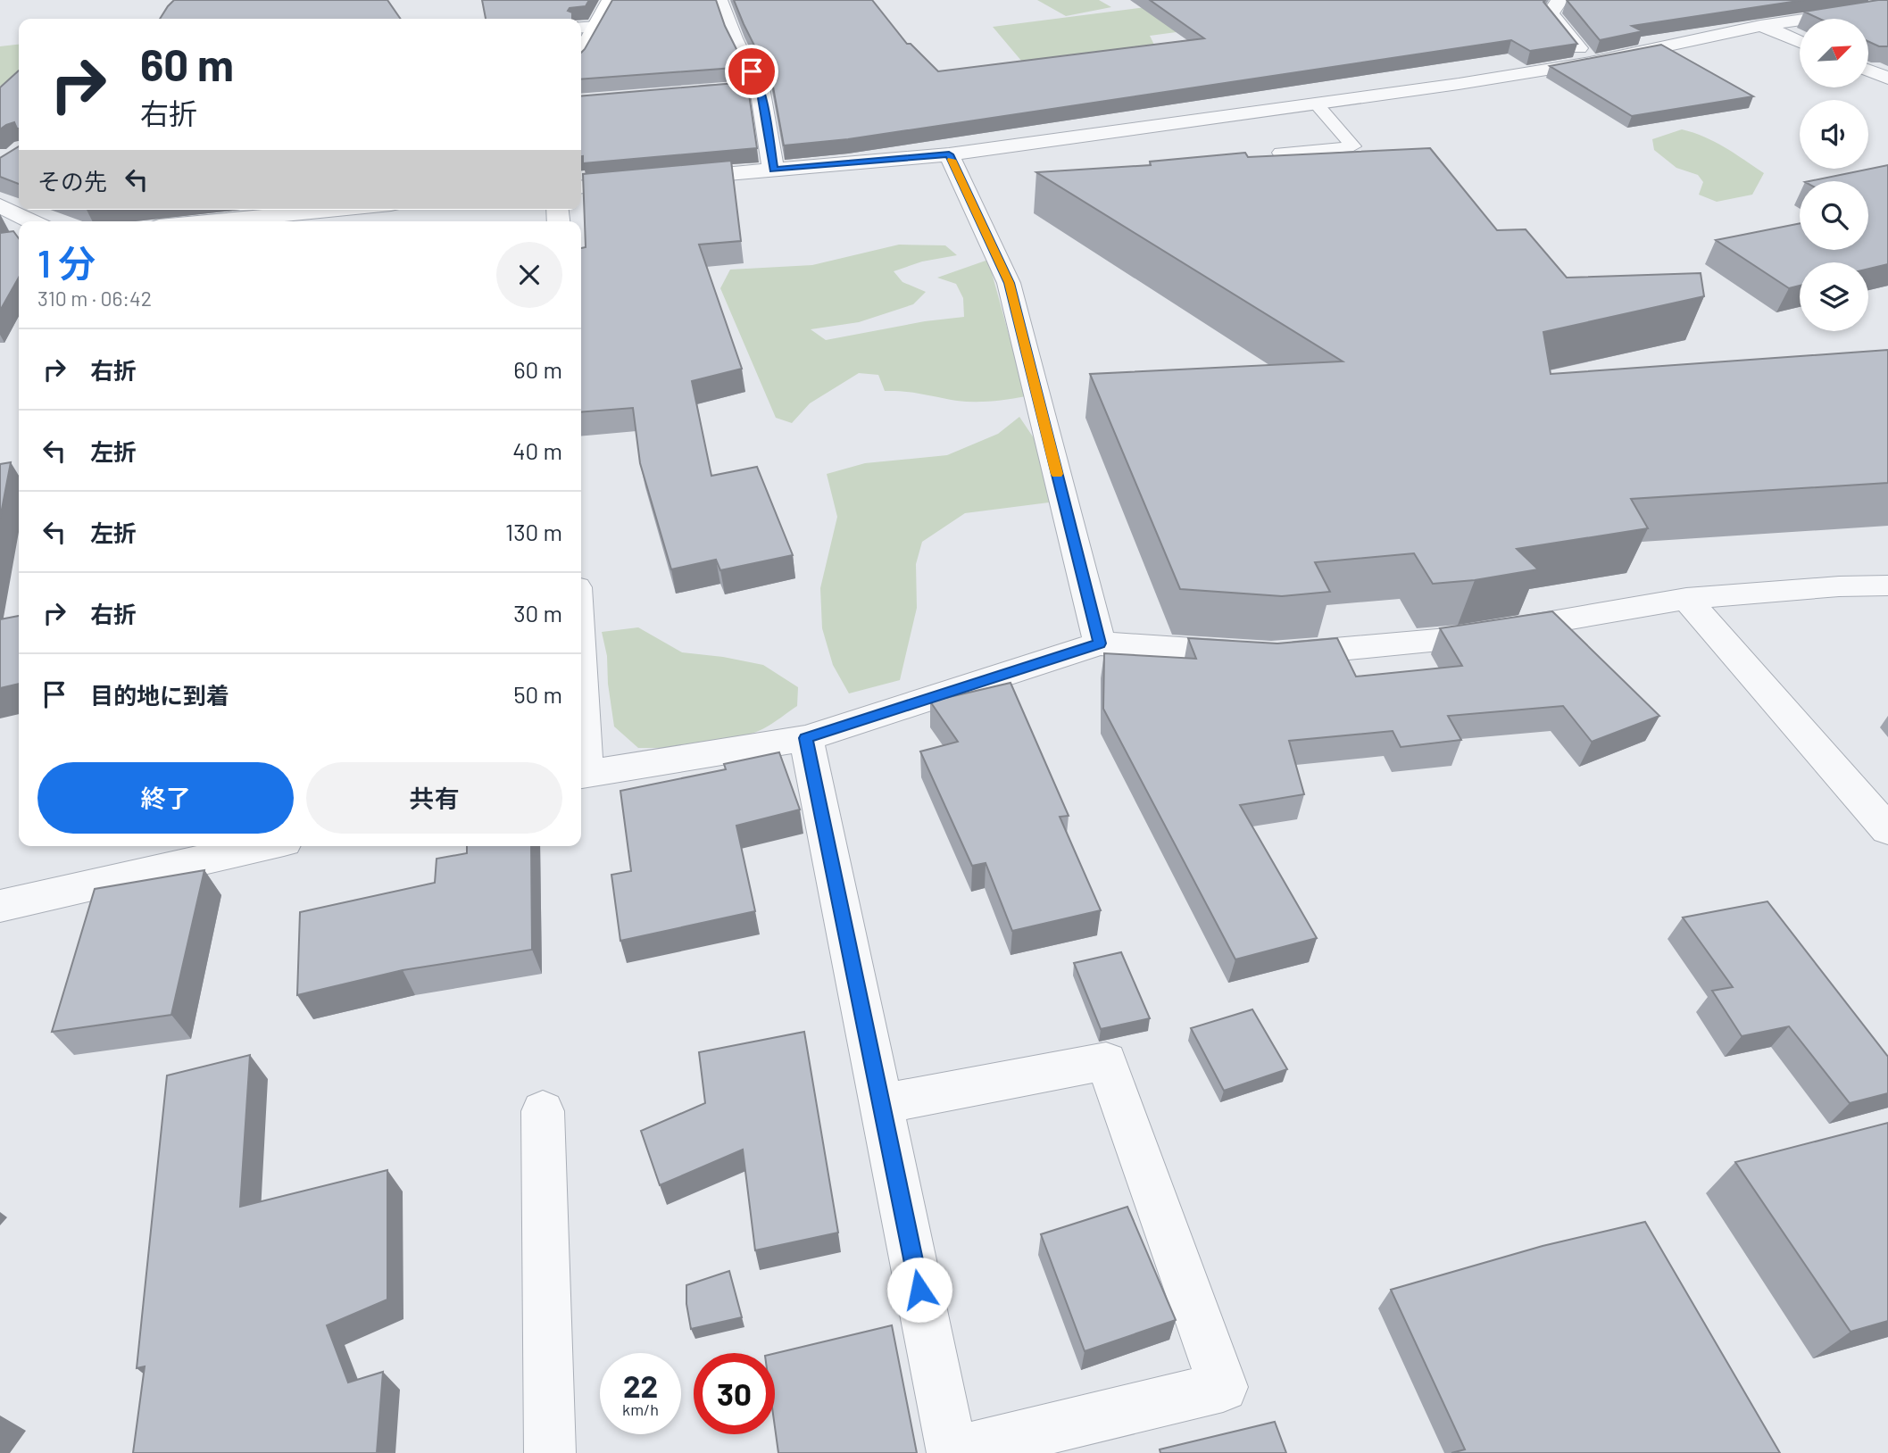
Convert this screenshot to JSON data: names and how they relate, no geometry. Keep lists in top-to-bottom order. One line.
{"north":"top right","page":{"turn":["60 m","右折"],"then":"その先","heading":["1 分","310 m · 06:42"],"list":[{"name":"右折","value":"60 m"},{"name":"左折","value":"40 m"},{"name":"左折","value":"130 m"},{"name":"右折","value":"30 m"},{"name":"目的地に到着","value":"50 m"}],"buttons":["終了","共有"],"speed":"22 km/h","limit":"30"}}
